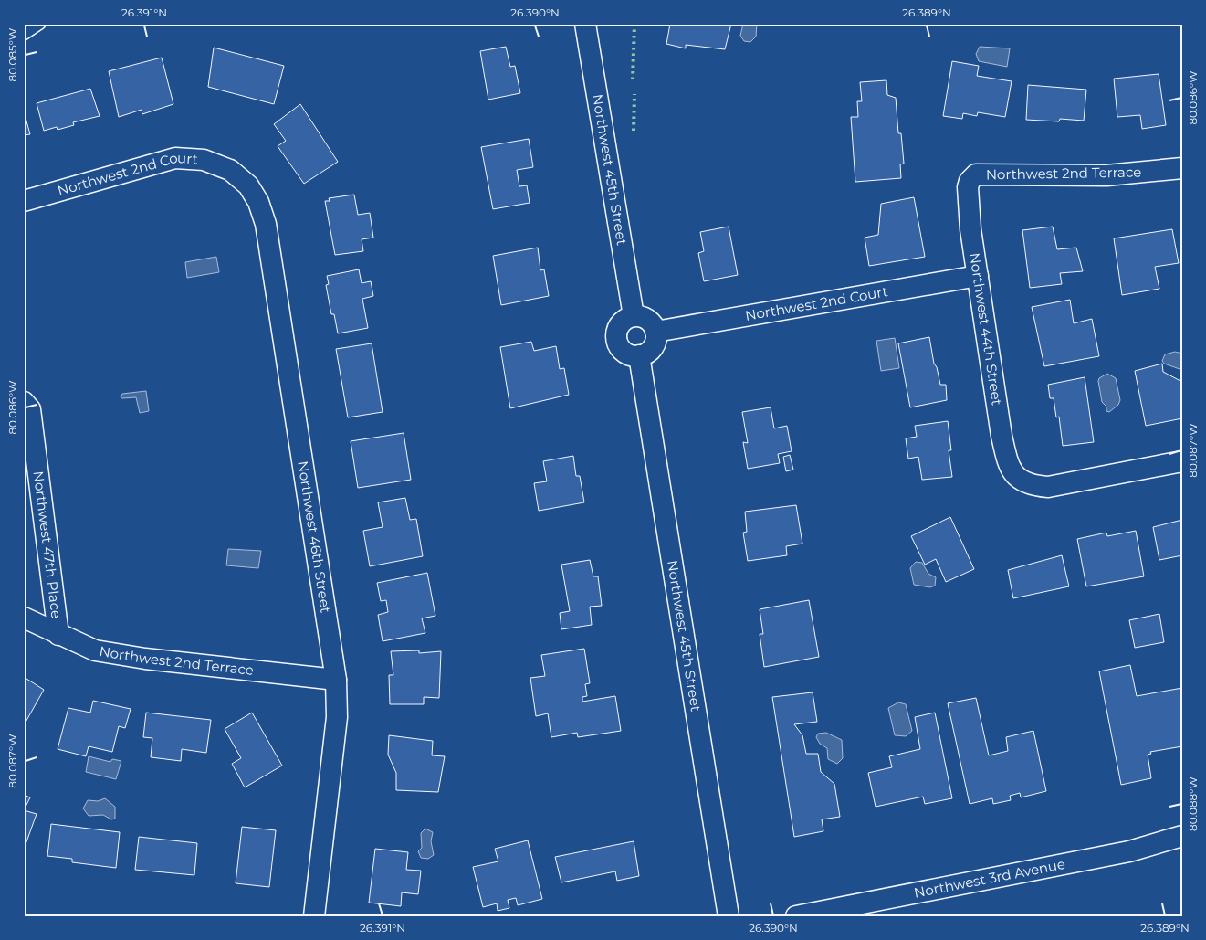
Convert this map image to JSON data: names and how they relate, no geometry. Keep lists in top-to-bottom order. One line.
{"streets":{"street":["Northwest 45th Street","Northwest 2nd Terrace","Northwest 2nd Court","Northwest 44th Street","Northwest 46th Street","Northwest 47th Place","Northwest 3rd Avenue"]},"crossings":[["Northwest 45th Street","Northwest 2nd Court"],["Northwest 2nd Terrace","Northwest 44th Street"],["Northwest 2nd Terrace","Northwest 46th Street"],["Northwest 2nd Terrace","Northwest 47th Place"],["Northwest 2nd Court","Northwest 44th Street"],["Northwest 2nd Court","Northwest 46th Street"]],"coordinates":["26.391°N","26.390°N","26.389°N","80.085°W","80.086°W","80.087°W","80.088°W"]}
